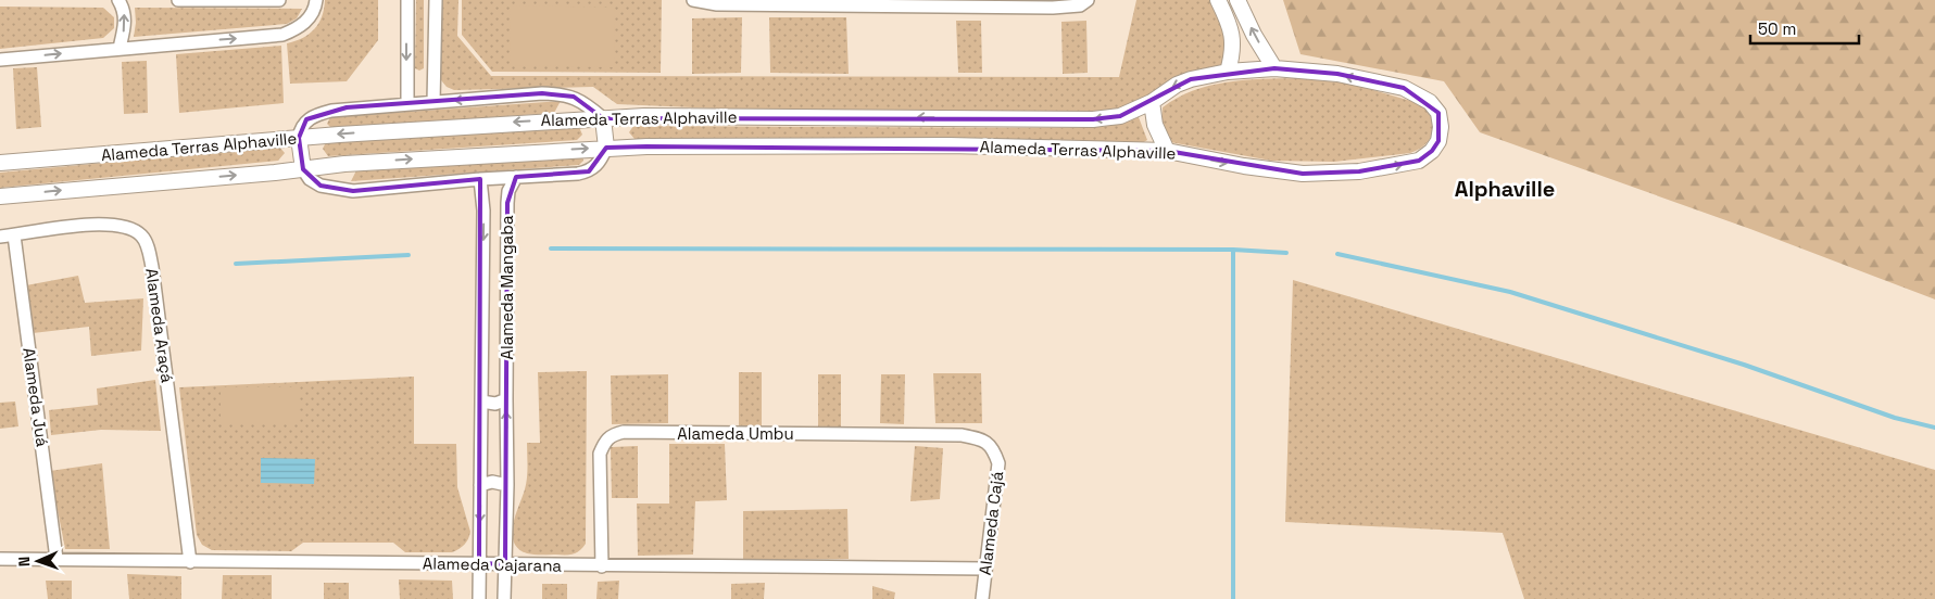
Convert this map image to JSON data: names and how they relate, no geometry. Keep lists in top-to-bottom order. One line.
{"streets":{"street":["Alameda Terras Alphaville","Alameda Mangaba","Alameda Araçá","Alameda Juá","Alameda Umbu","Alameda Cajá","Alameda Cajarana"]},"crossings":[["Alameda Mangaba","Alameda Cajarana"],["Alameda Araçá","Alameda Juá"],["Alameda Araçá","Alameda Cajarana"],["Alameda Juá","Alameda Cajarana"],["Alameda Umbu","Alameda Cajá"],["Alameda Umbu","Alameda Cajarana"],["Alameda Cajá","Alameda Cajarana"]],"districts":["Alphaville"],"scale_bar":"50 m","north":"left"}
